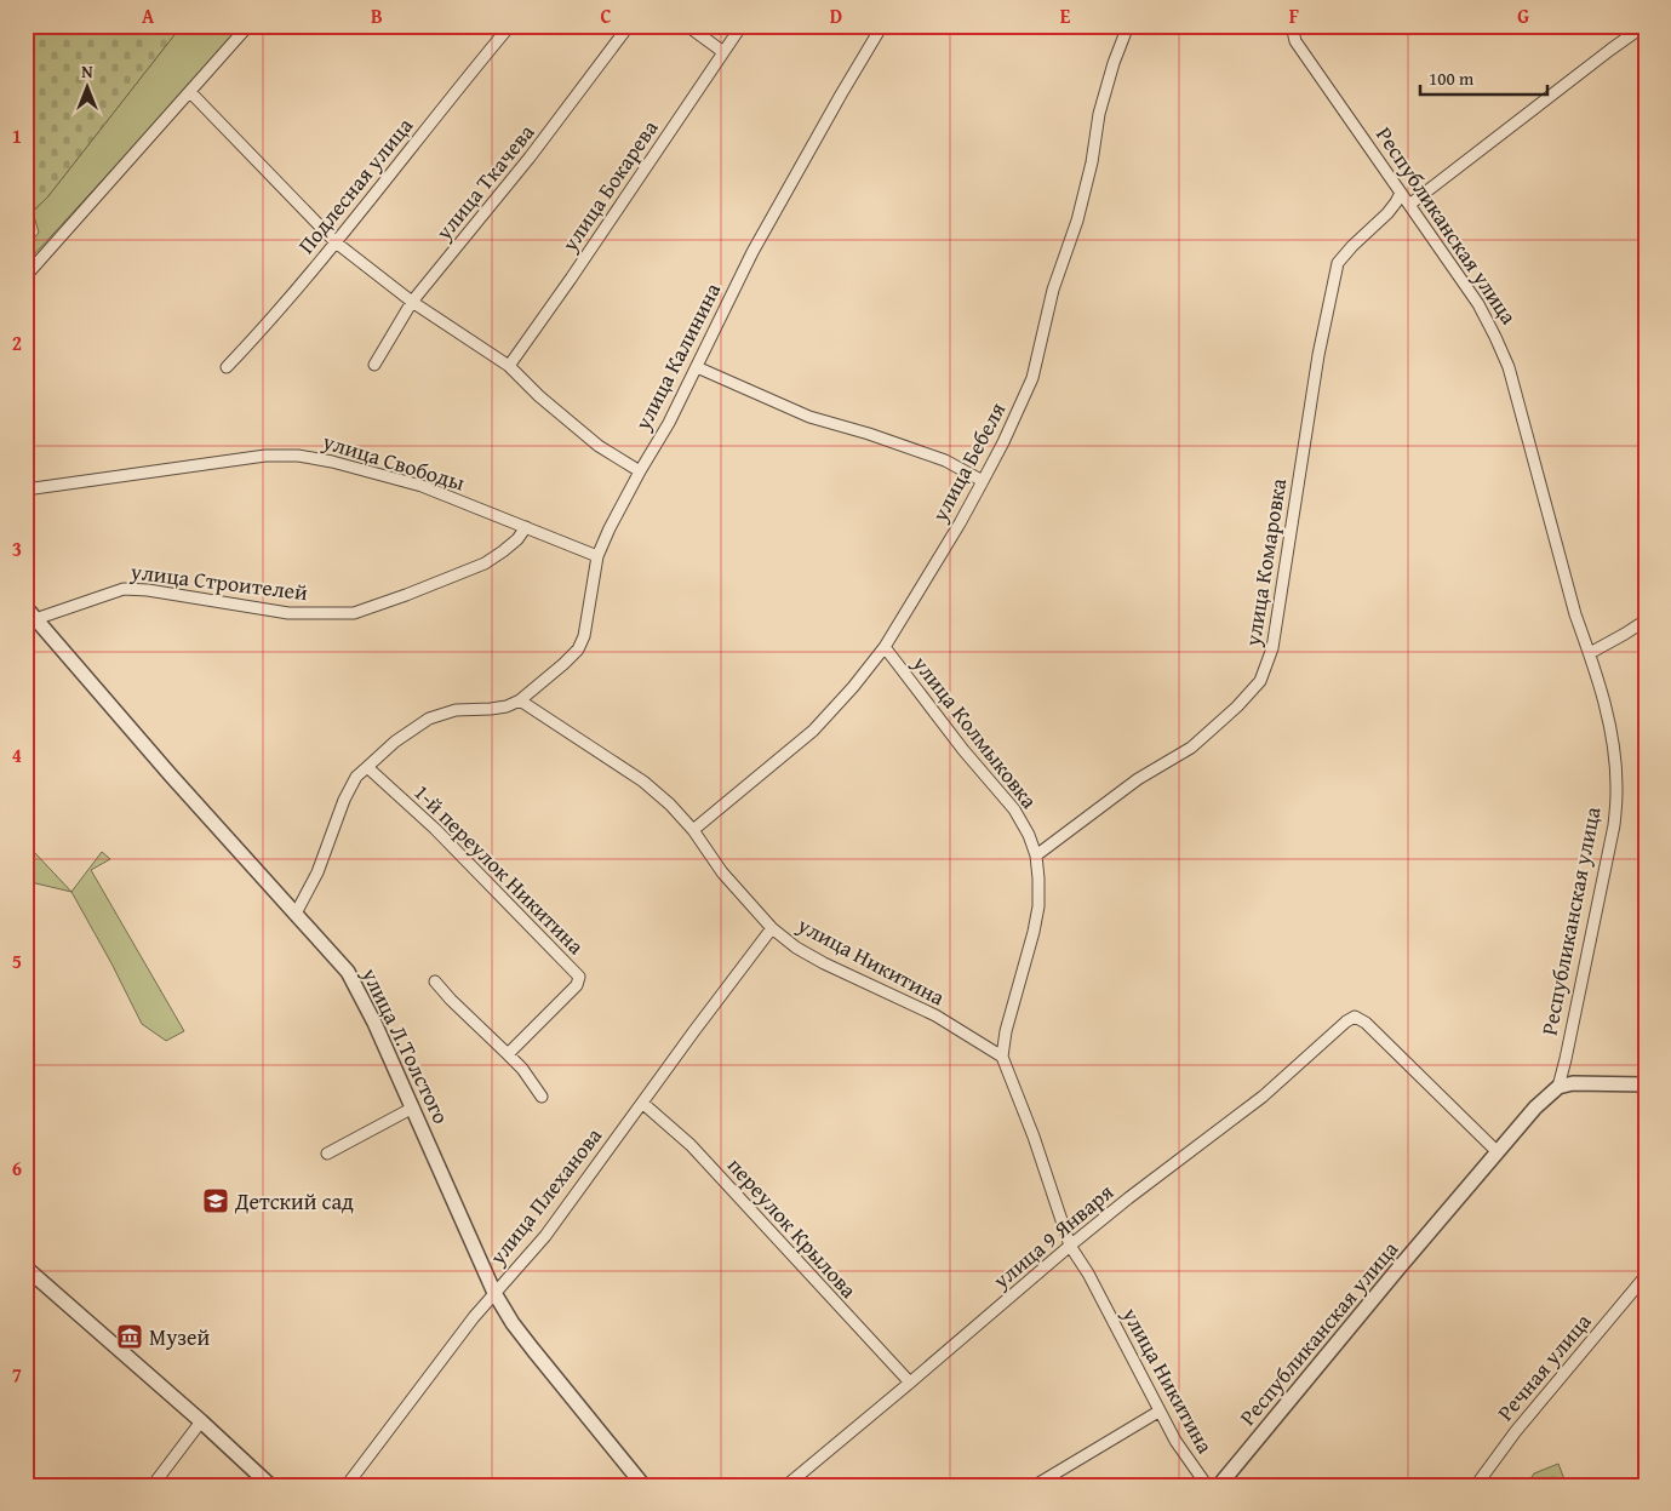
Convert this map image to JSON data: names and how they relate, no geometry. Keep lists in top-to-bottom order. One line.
{"streets":{"street":["улица Ткачева","Подлесная улица","улица Бокарева","Республиканская улица","улица Калинина","улица Свободы","улица Бебеля","улица Комаровка","улица Строителей","улица Колмыковка","1-й переулок Никитина","улица Никитина","улица Л.Толстого","улица Плеханова","переулок Крылова","улица 9 Января","Речная улица"]},"crossings":[["Республиканская улица","улица Комаровка"],["Республиканская улица","улица 9 Января"],["улица Калинина","улица Свободы"],["улица Калинина","улица Никитина"],["улица Свободы","улица Строителей"],["улица Бебеля","улица Колмыковка"],["улица Бебеля","улица Никитина"],["улица Комаровка","улица Колмыковка"],["улица Строителей","улица Л.Толстого"],["улица Колмыковка","улица Никитина"],["улица Никитина","улица Плеханова"],["улица Никитина","улица 9 Января"],["улица Л.Толстого","улица Плеханова"],["улица Плеханова","переулок Крылова"],["переулок Крылова","улица 9 Января"]],"places":{"school or university":["Детский сад"],"museum":["Музей"]},"scale_bar":"100 m","north":"top","grid":{"columns":["A","B","C","D","E","F","G"],"rows":["1","2","3","4","5","6","7"]}}
